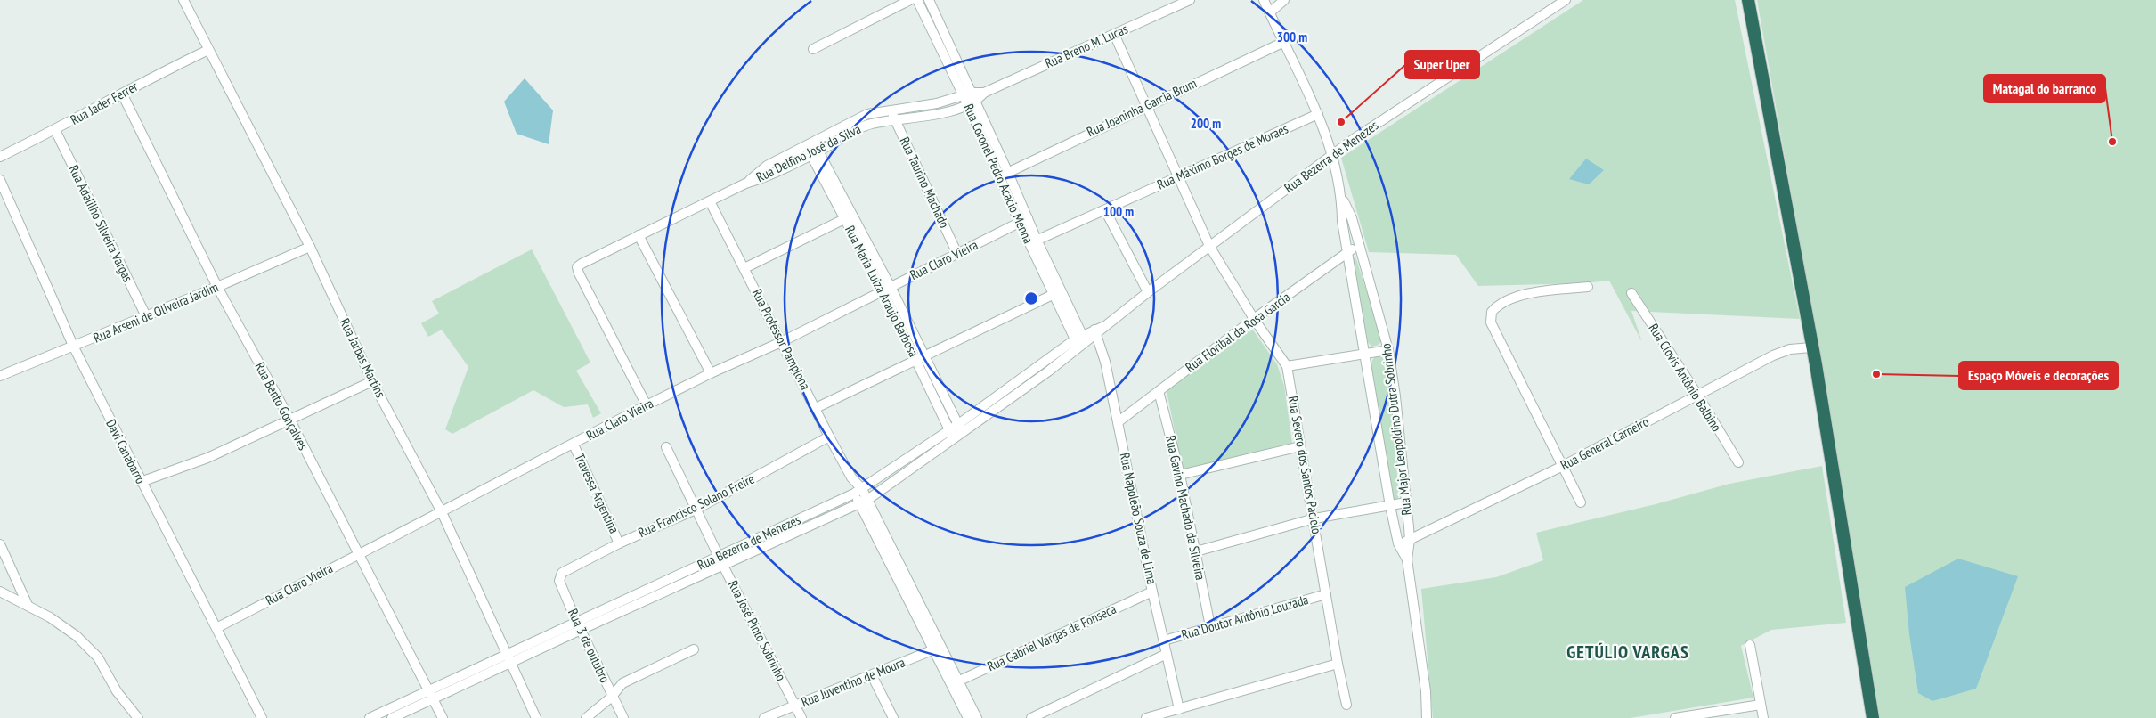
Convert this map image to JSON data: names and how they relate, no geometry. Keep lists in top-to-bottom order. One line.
{"streets":{"street":["Rua Breno M. Lucas","Rua Jader Ferrer","Rua Joaninha Garcia Brum","Rua Delfino José da Silva","Rua Máximo Borges de Moraes","Rua Bezerra de Menezes","Rua Coronel Pedro Acacio Menna","Rua Taurino Machado","Rua Adalilho Silveira Vargas","Rua Claro Vieira","Rua Maria Luiza Araujo Barbosa","Rua Arseni de Oliveira Jardim","Rua Floribal da Rosa Garcia","Rua Professor Pamplona","Rua Jarbas Martins","Rua Clovis Antônio Balbino","Rua Bento Gonçalves","Rua Major Leopoldino Dutra Sobrinho","Rua General Carneiro","Davi Canabarro","Rua Severo dos Santos Pacielo","Travessa Argentina","Rua Francisco Solano Freire","Rua Gavino Machado da Silveira","Rua Napoleão Souza de Lima","Rua Doutor Antônio Louzada","Rua José Pinto Sobrinho","Rua Gabriel Vargas de Fonseca","Rua 3 de outubro","Rua Juventino de Moura"]},"crossings":[["Rua Breno M. Lucas","Rua Delfino José da Silva"],["Rua Breno M. Lucas","Rua Coronel Pedro Acacio Menna"],["Rua Breno M. Lucas","Rua Severo dos Santos Pacielo"],["Rua Jader Ferrer","Rua Adalilho Silveira Vargas"],["Rua Jader Ferrer","Rua Jarbas Martins"],["Rua Jader Ferrer","Rua Bento Gonçalves"],["Rua Joaninha Garcia Brum","Rua Coronel Pedro Acacio Menna"],["Rua Joaninha Garcia Brum","Rua Major Leopoldino Dutra Sobrinho"],["Rua Joaninha Garcia Brum","Rua Severo dos Santos Pacielo"],["Rua Delfino José da Silva","Rua Coronel Pedro Acacio Menna"],["Rua Delfino José da Silva","Rua Taurino Machado"],["Rua Delfino José da Silva","Rua Claro Vieira"],["Rua Delfino José da Silva","Rua Maria Luiza Araujo Barbosa"],["Rua Delfino José da Silva","Rua Professor Pamplona"],["Rua Máximo Borges de Moraes","Rua Coronel Pedro Acacio Menna"],["Rua Máximo Borges de Moraes","Rua Major Leopoldino Dutra Sobrinho"],["Rua Máximo Borges de Moraes","Rua Severo dos Santos Pacielo"],["Rua Bezerra de Menezes","Rua Coronel Pedro Acacio Menna"],["Rua Bezerra de Menezes","Rua Maria Luiza Araujo Barbosa"],["Rua Bezerra de Menezes","Rua Professor Pamplona"],["Rua Bezerra de Menezes","Rua Jarbas Martins"],["Rua Bezerra de Menezes","Rua Bento Gonçalves"],["Rua Bezerra de Menezes","Rua Major Leopoldino Dutra Sobrinho"],["Rua Bezerra de Menezes","Rua Severo dos Santos Pacielo"],["Rua Bezerra de Menezes","Rua Napoleão Souza de Lima"],["Rua Bezerra de Menezes","Rua José Pinto Sobrinho"],["Rua Bezerra de Menezes","Rua 3 de outubro"],["Rua Coronel Pedro Acacio Menna","Rua Claro Vieira"],["Rua Taurino Machado","Rua Claro Vieira"],["Rua Adalilho Silveira Vargas","Rua Arseni de Oliveira Jardim"],["Rua Claro Vieira","Rua Maria Luiza Araujo Barbosa"],["Rua Claro Vieira","Rua Professor Pamplona"],["Rua Claro Vieira","Rua Jarbas Martins"],["Rua Claro Vieira","Rua Bento Gonçalves"],["Rua Claro Vieira","Davi Canabarro"],["Rua Claro Vieira","Travessa Argentina"],["Rua Arseni de Oliveira Jardim","Rua Jarbas Martins"],["Rua Arseni de Oliveira Jardim","Rua Bento Gonçalves"],["Rua Arseni de Oliveira Jardim","Davi Canabarro"],["Rua Floribal da Rosa Garcia","Rua Major Leopoldino Dutra Sobrinho"],["Rua Floribal da Rosa Garcia","Rua Severo dos Santos Pacielo"],["Rua Floribal da Rosa Garcia","Rua Gavino Machado da Silveira"],["Rua Floribal da Rosa Garcia","Rua Napoleão Souza de Lima"],["Rua Professor Pamplona","Rua Francisco Solano Freire"],["Rua Professor Pamplona","Rua Gabriel Vargas de Fonseca"],["Rua Professor Pamplona","Rua Juventino de Moura"],["Rua Clovis Antônio Balbino","Rua General Carneiro"],["Rua Major Leopoldino Dutra Sobrinho","Rua General Carneiro"],["Rua Severo dos Santos Pacielo","Rua Doutor Antônio Louzada"],["Travessa Argentina","Rua Francisco Solano Freire"],["Rua Francisco Solano Freire","Rua José Pinto Sobrinho"],["Rua Francisco Solano Freire","Rua 3 de outubro"],["Rua Gavino Machado da Silveira","Rua Doutor Antônio Louzada"],["Rua Napoleão Souza de Lima","Rua Doutor Antônio Louzada"],["Rua Napoleão Souza de Lima","Rua Gabriel Vargas de Fonseca"],["Rua José Pinto Sobrinho","Rua Juventino de Moura"]],"districts":["GETÚLIO VARGAS"],"places":["Super Uper","Matagal do barranco","Espaço Móveis e decorações"],"rings":["300 m","200 m","100 m"]}
